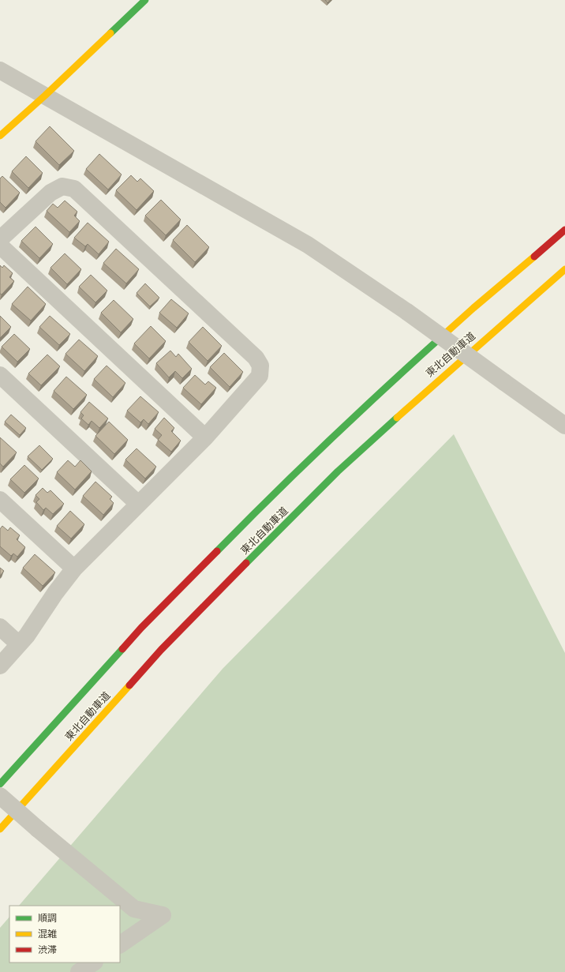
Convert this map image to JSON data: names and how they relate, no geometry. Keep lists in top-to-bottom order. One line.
{"streets":{"main road":["東北自動車道"]},"legend":["順調","混雑","渋滞"]}
